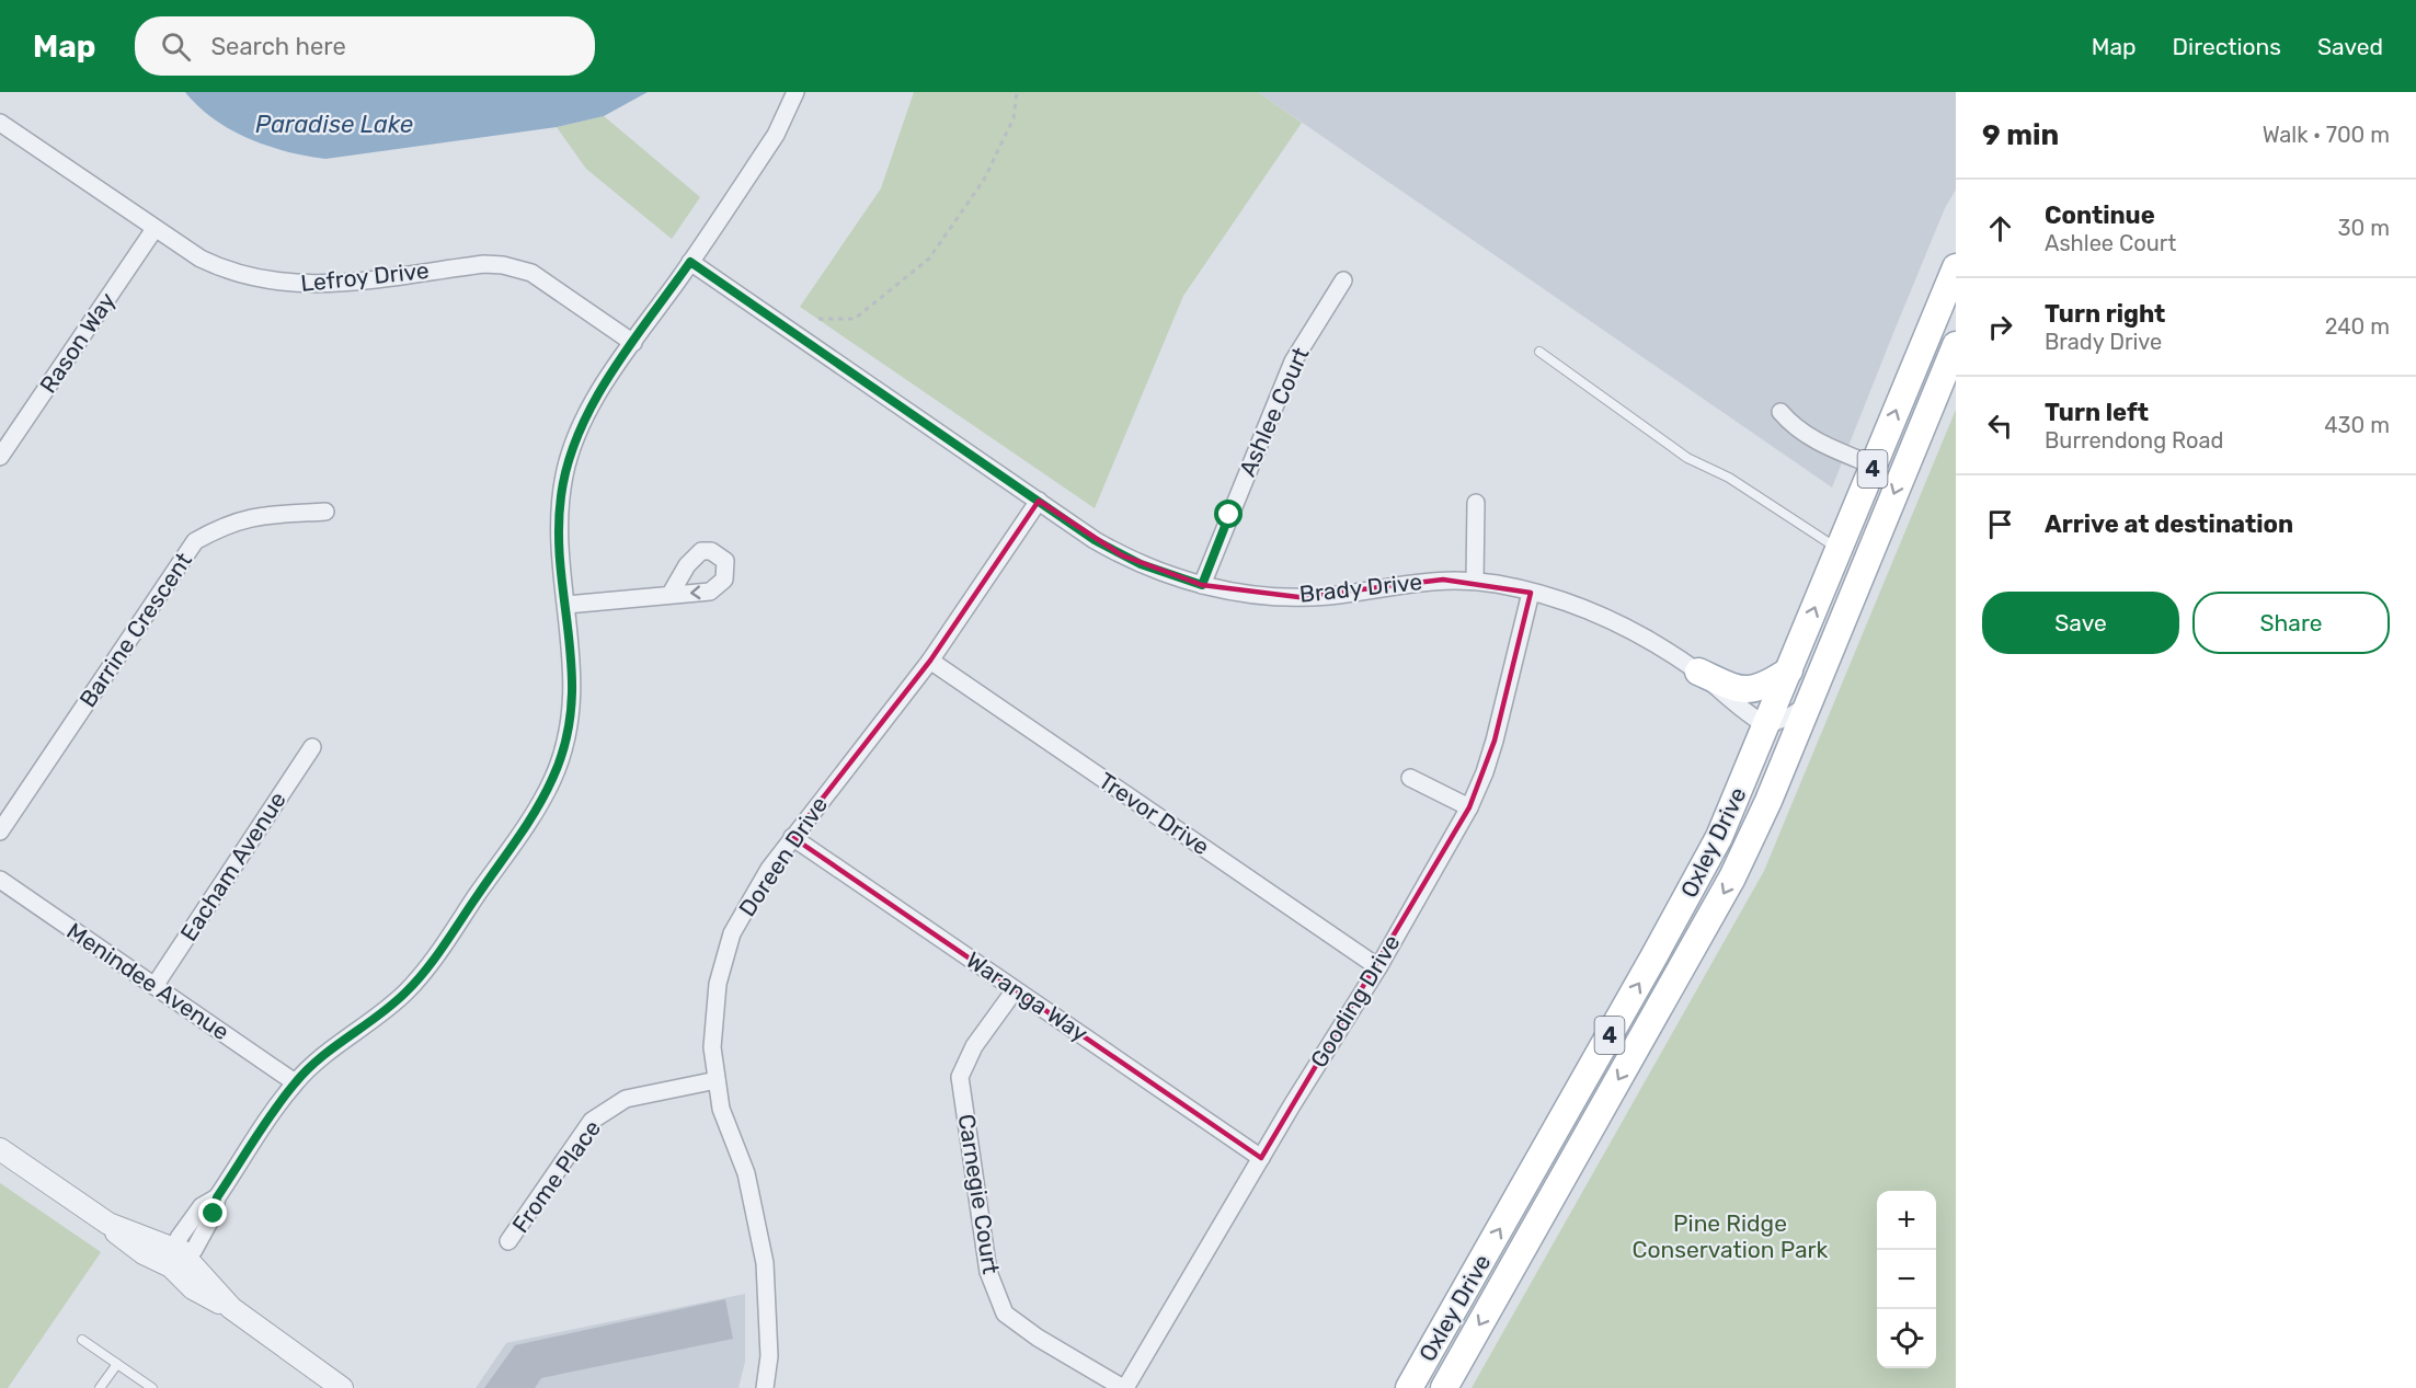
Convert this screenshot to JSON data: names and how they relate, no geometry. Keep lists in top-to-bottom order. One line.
{"streets":{"main road":["4","Oxley Drive"],"street":["Lefroy Drive","Rason Way","Ashlee Court","Brady Drive","Barrine Crescent","Trevor Drive","Doreen Drive","Eacham Avenue","Menindee Avenue","Waranga Way","Gooding Drive","Frome Place","Carnegie Court"]},"crossings":[["Lefroy Drive","Rason Way"],["Ashlee Court","Brady Drive"],["Brady Drive","Oxley Drive"],["Brady Drive","Doreen Drive"],["Brady Drive","Gooding Drive"],["Trevor Drive","Doreen Drive"],["Trevor Drive","Gooding Drive"],["Doreen Drive","Waranga Way"],["Doreen Drive","Frome Place"],["Eacham Avenue","Menindee Avenue"],["Waranga Way","Gooding Drive"],["Waranga Way","Carnegie Court"],["Gooding Drive","Carnegie Court"]],"water":["Paradise Lake"],"parks":["Pine Ridge Conservation Park"],"page":{"header":"Map","search":"Search here","nav":["Map","Directions","Saved"],"heading":["9 min","Walk · 700 m"],"list":[["Continue","Ashlee Court","30 m"],["Turn right","Brady Drive","240 m"],["Turn left","Burrendong Road","430 m"],"Arrive at destination"],"buttons":["Save","Share"],"map_buttons":["+","−"]}}
